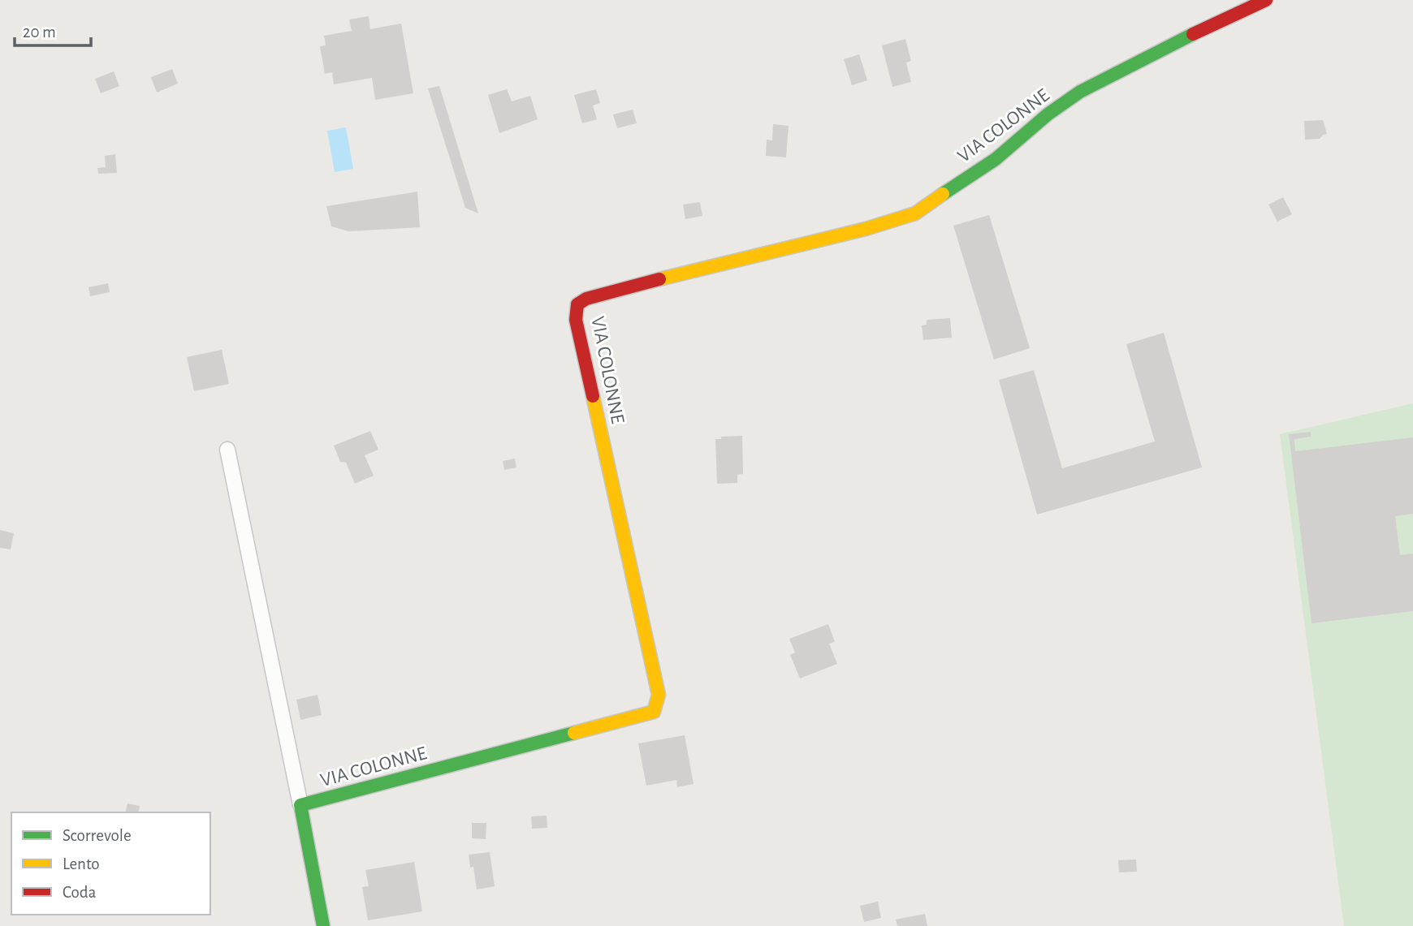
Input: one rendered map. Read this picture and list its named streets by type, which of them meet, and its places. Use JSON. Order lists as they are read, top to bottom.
{
  "streets": {
    "street": ["VIA COLONNE"]
  },
  "legend": ["Scorrevole", "Lento", "Coda"],
  "scale_bar": "20 m"
}
